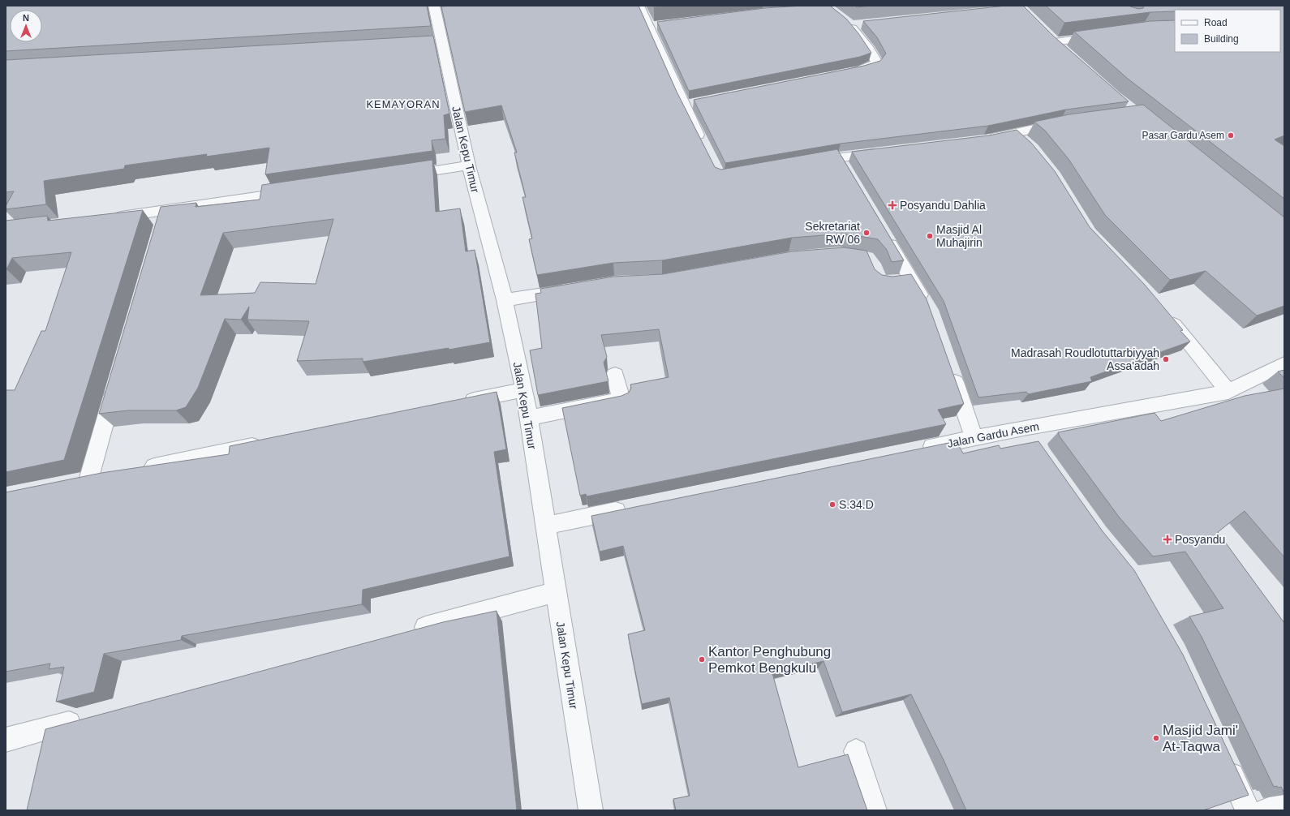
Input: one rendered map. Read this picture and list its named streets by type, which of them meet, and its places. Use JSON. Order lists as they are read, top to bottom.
{
  "streets": {
    "street": ["Jalan Kepu Timur", "Jalan Gardu Asem"]
  },
  "districts": ["KEMAYORAN"],
  "places": {
    "other": [
      "Pasar Gardu Asem",
      "Sekretariat RW 06",
      "Masjid Al Muhajirin",
      "Madrasah Roudlotuttarbiyyah Assa'adah",
      "S.34.D",
      "Kantor Penghubung Pemkot Bengkulu",
      "Masjid Jami' At-Taqwa"
    ],
    "health": ["Posyandu Dahlia", "Posyandu"]
  },
  "legend": ["Road", "Building"],
  "north": "top"
}
